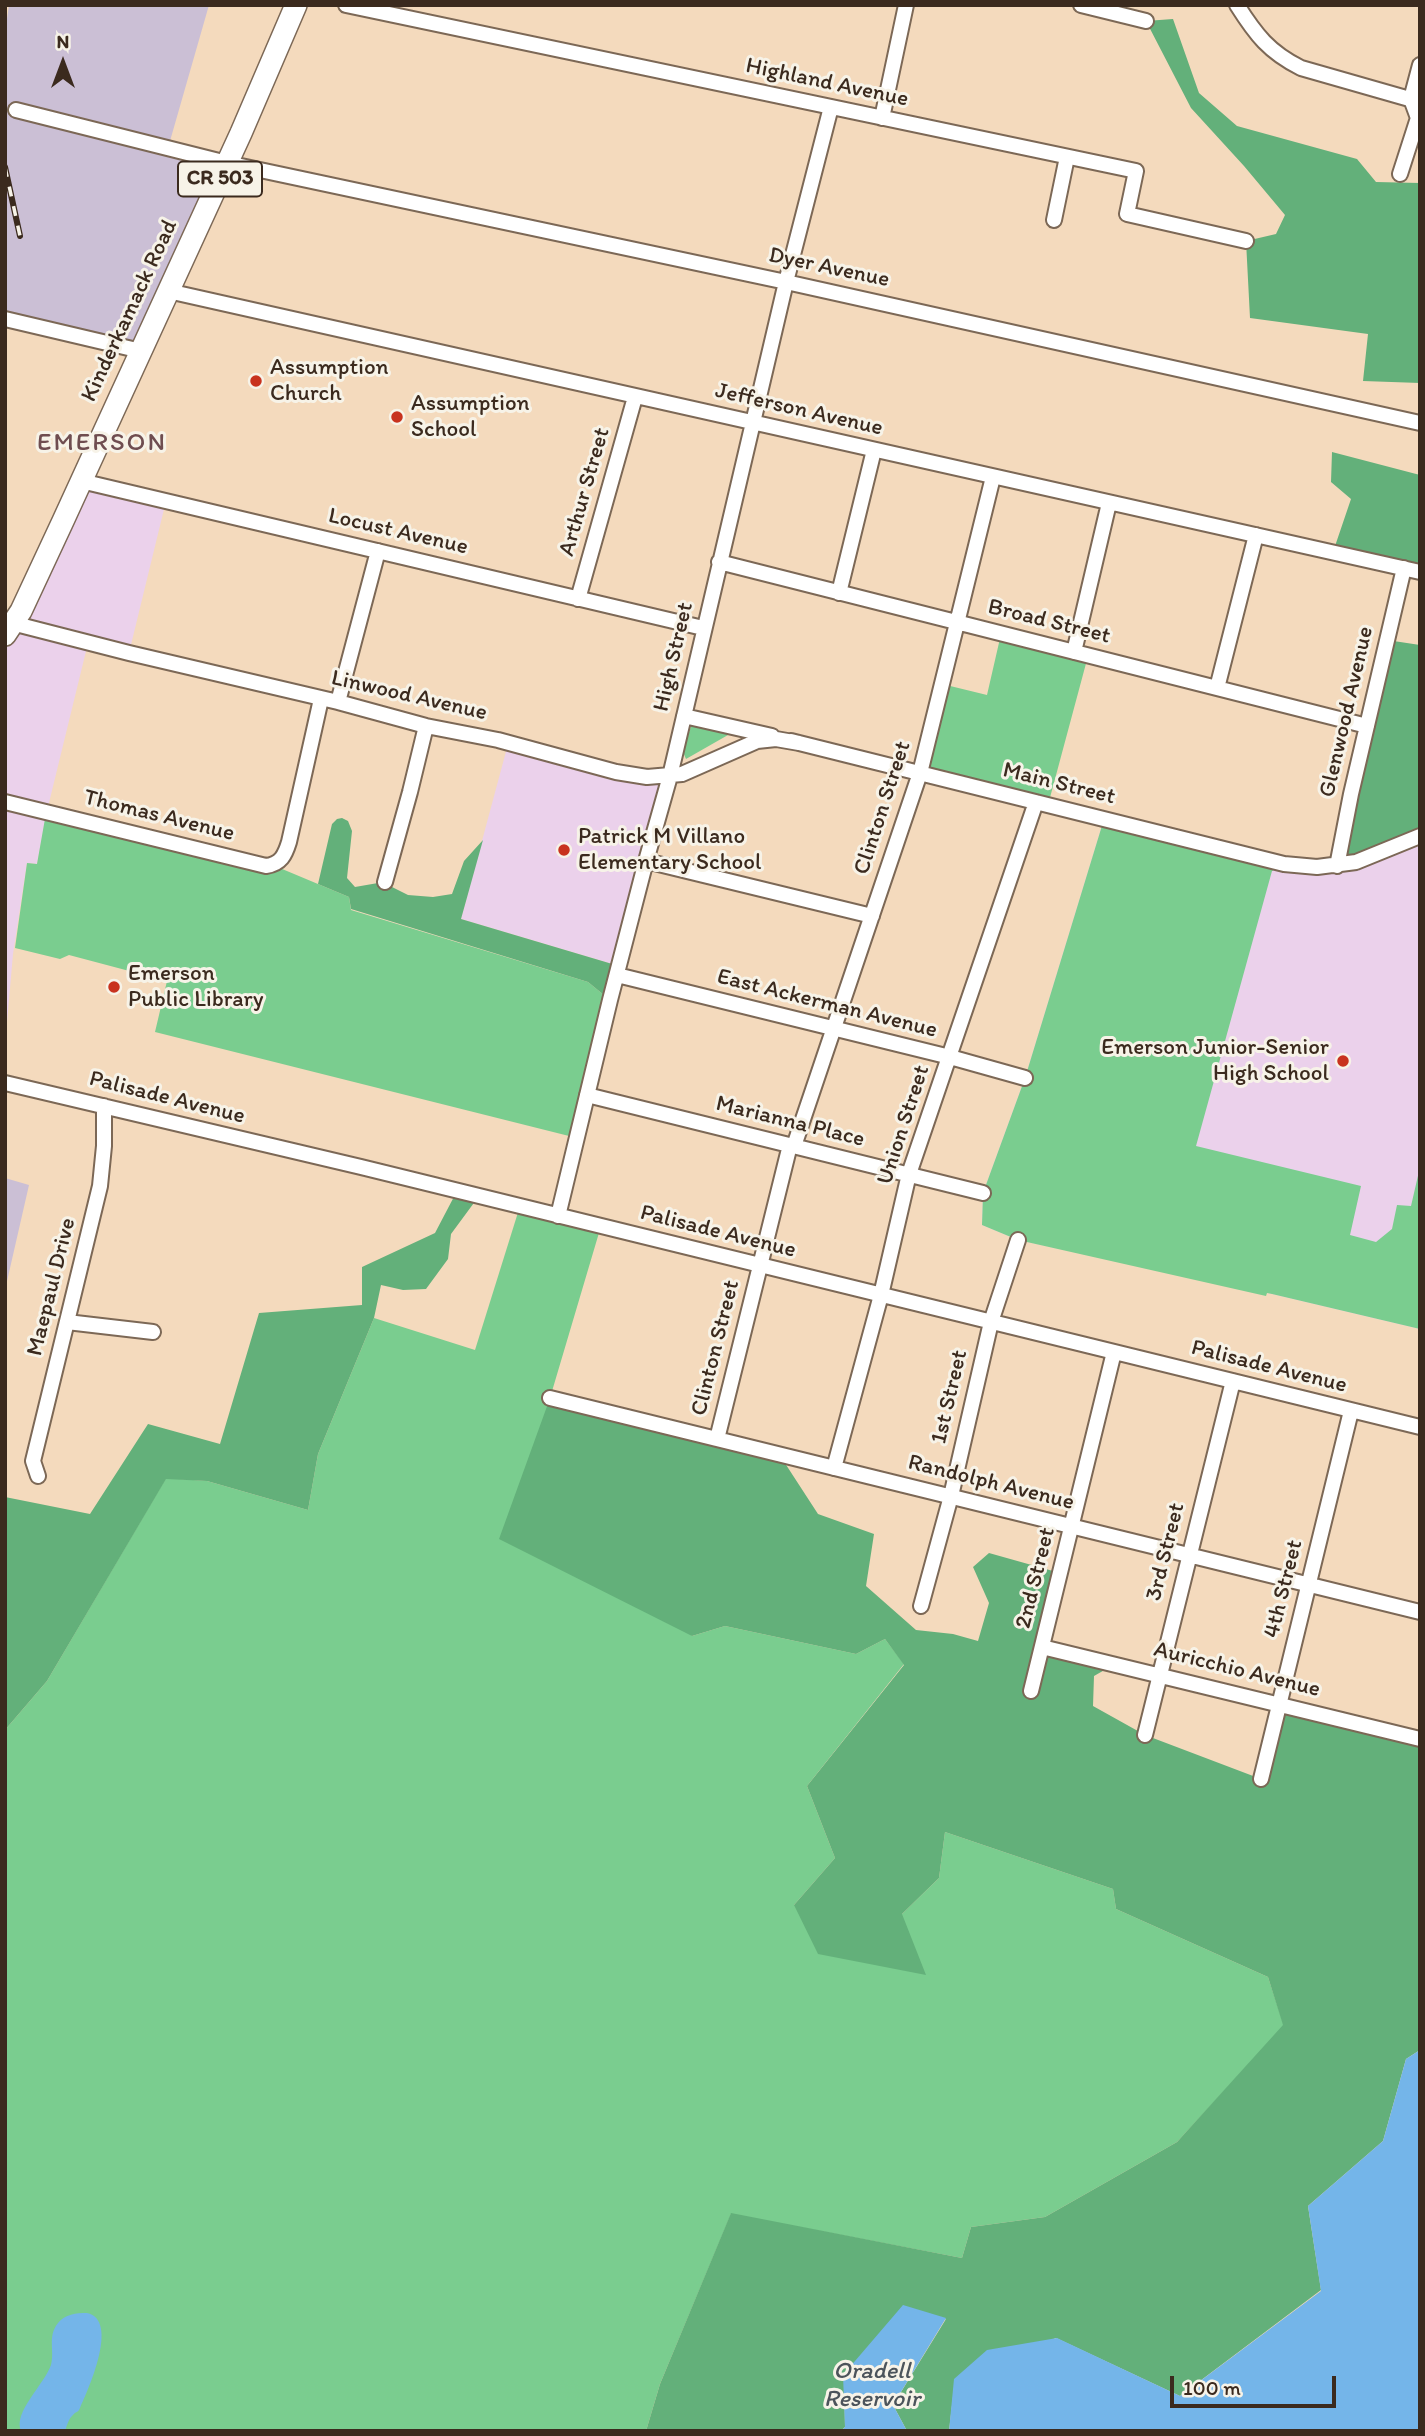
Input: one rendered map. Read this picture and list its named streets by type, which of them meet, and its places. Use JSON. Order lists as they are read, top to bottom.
{
  "streets": {
    "main road": ["CR 503", "Kinderkamack Road"],
    "street": [
      "Highland Avenue",
      "Dyer Avenue",
      "Jefferson Avenue",
      "Arthur Street",
      "Locust Avenue",
      "Broad Street",
      "High Street",
      "Linwood Avenue",
      "Glenwood Avenue",
      "Main Street",
      "Clinton Street",
      "Thomas Avenue",
      "East Ackerman Avenue",
      "Palisade Avenue",
      "Marianna Place",
      "Union Street",
      "Maepaul Drive",
      "1st Street",
      "Randolph Avenue",
      "3rd Street",
      "2nd Street",
      "4th Street",
      "Auricchio Avenue"
    ]
  },
  "crossings": [
    ["Highland Avenue", "High Street"],
    ["Dyer Avenue", "Kinderkamack Road"],
    ["Dyer Avenue", "High Street"],
    ["Kinderkamack Road", "Jefferson Avenue"],
    ["Kinderkamack Road", "Locust Avenue"],
    ["Kinderkamack Road", "Linwood Avenue"],
    ["Jefferson Avenue", "Arthur Street"],
    ["Jefferson Avenue", "High Street"],
    ["Jefferson Avenue", "Glenwood Avenue"],
    ["Jefferson Avenue", "Clinton Street"],
    ["Arthur Street", "Locust Avenue"],
    ["Locust Avenue", "High Street"],
    ["Broad Street", "High Street"],
    ["Broad Street", "Glenwood Avenue"],
    ["Broad Street", "Clinton Street"],
    ["High Street", "Linwood Avenue"],
    ["High Street", "Main Street"],
    ["High Street", "East Ackerman Avenue"],
    ["High Street", "Palisade Avenue"],
    ["High Street", "Marianna Place"],
    ["Linwood Avenue", "Main Street"],
    ["Linwood Avenue", "Thomas Avenue"],
    ["Glenwood Avenue", "Main Street"],
    ["Main Street", "Clinton Street"],
    ["Main Street", "Union Street"],
    ["Clinton Street", "East Ackerman Avenue"],
    ["Clinton Street", "Palisade Avenue"],
    ["Clinton Street", "Marianna Place"],
    ["Clinton Street", "Randolph Avenue"],
    ["East Ackerman Avenue", "Union Street"],
    ["Palisade Avenue", "Union Street"],
    ["Palisade Avenue", "Maepaul Drive"],
    ["Palisade Avenue", "1st Street"],
    ["Palisade Avenue", "3rd Street"],
    ["Palisade Avenue", "2nd Street"],
    ["Palisade Avenue", "4th Street"],
    ["Marianna Place", "Union Street"],
    ["Union Street", "Randolph Avenue"],
    ["1st Street", "Randolph Avenue"],
    ["Randolph Avenue", "3rd Street"],
    ["Randolph Avenue", "2nd Street"],
    ["Randolph Avenue", "4th Street"],
    ["3rd Street", "Auricchio Avenue"],
    ["2nd Street", "Auricchio Avenue"],
    ["4th Street", "Auricchio Avenue"]
  ],
  "districts": ["EMERSON"],
  "water": ["Oradell Reservoir"],
  "places": [
    "Assumption Church",
    "Assumption School",
    "Patrick M Villano Elementary School",
    "Emerson Public Library",
    "Emerson Junior-Senior High School"
  ],
  "scale_bar": "100 m",
  "north": "top"
}
